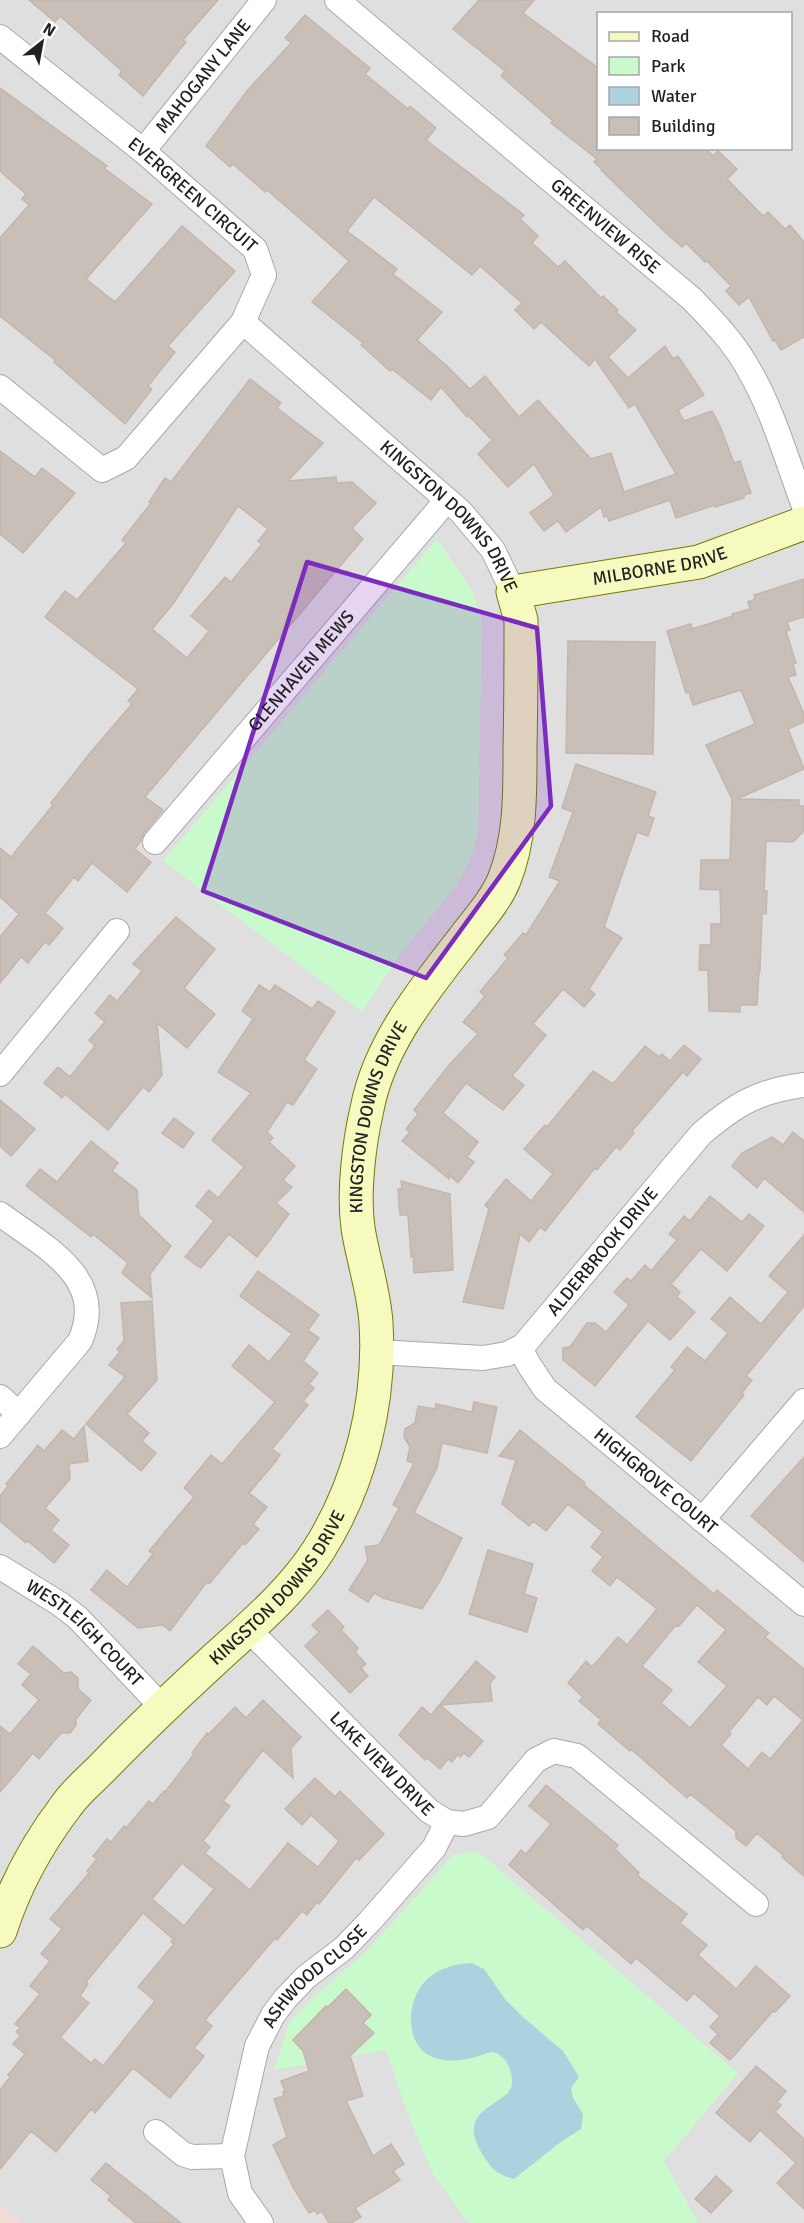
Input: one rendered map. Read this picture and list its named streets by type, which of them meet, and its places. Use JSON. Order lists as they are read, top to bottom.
{
  "streets": {
    "street": [
      "MAHOGANY LANE",
      "EVERGREEN CIRCUIT",
      "GREENVIEW RISE",
      "KINGSTON DOWNS DRIVE",
      "MILBORNE DRIVE",
      "GLENHAVEN MEWS",
      "ALDERBROOK DRIVE",
      "HIGHGROVE COURT",
      "WESTLEIGH COURT",
      "LAKE VIEW DRIVE",
      "ASHWOOD CLOSE"
    ]
  },
  "crossings": [
    ["MAHOGANY LANE", "EVERGREEN CIRCUIT"],
    ["EVERGREEN CIRCUIT", "KINGSTON DOWNS DRIVE"],
    ["KINGSTON DOWNS DRIVE", "MILBORNE DRIVE"],
    ["KINGSTON DOWNS DRIVE", "GLENHAVEN MEWS"],
    ["KINGSTON DOWNS DRIVE", "WESTLEIGH COURT"],
    ["KINGSTON DOWNS DRIVE", "LAKE VIEW DRIVE"],
    ["ALDERBROOK DRIVE", "HIGHGROVE COURT"],
    ["LAKE VIEW DRIVE", "ASHWOOD CLOSE"]
  ],
  "legend": [
    "Road",
    "Park",
    "Water",
    "Building"
  ],
  "north": "top right"
}
